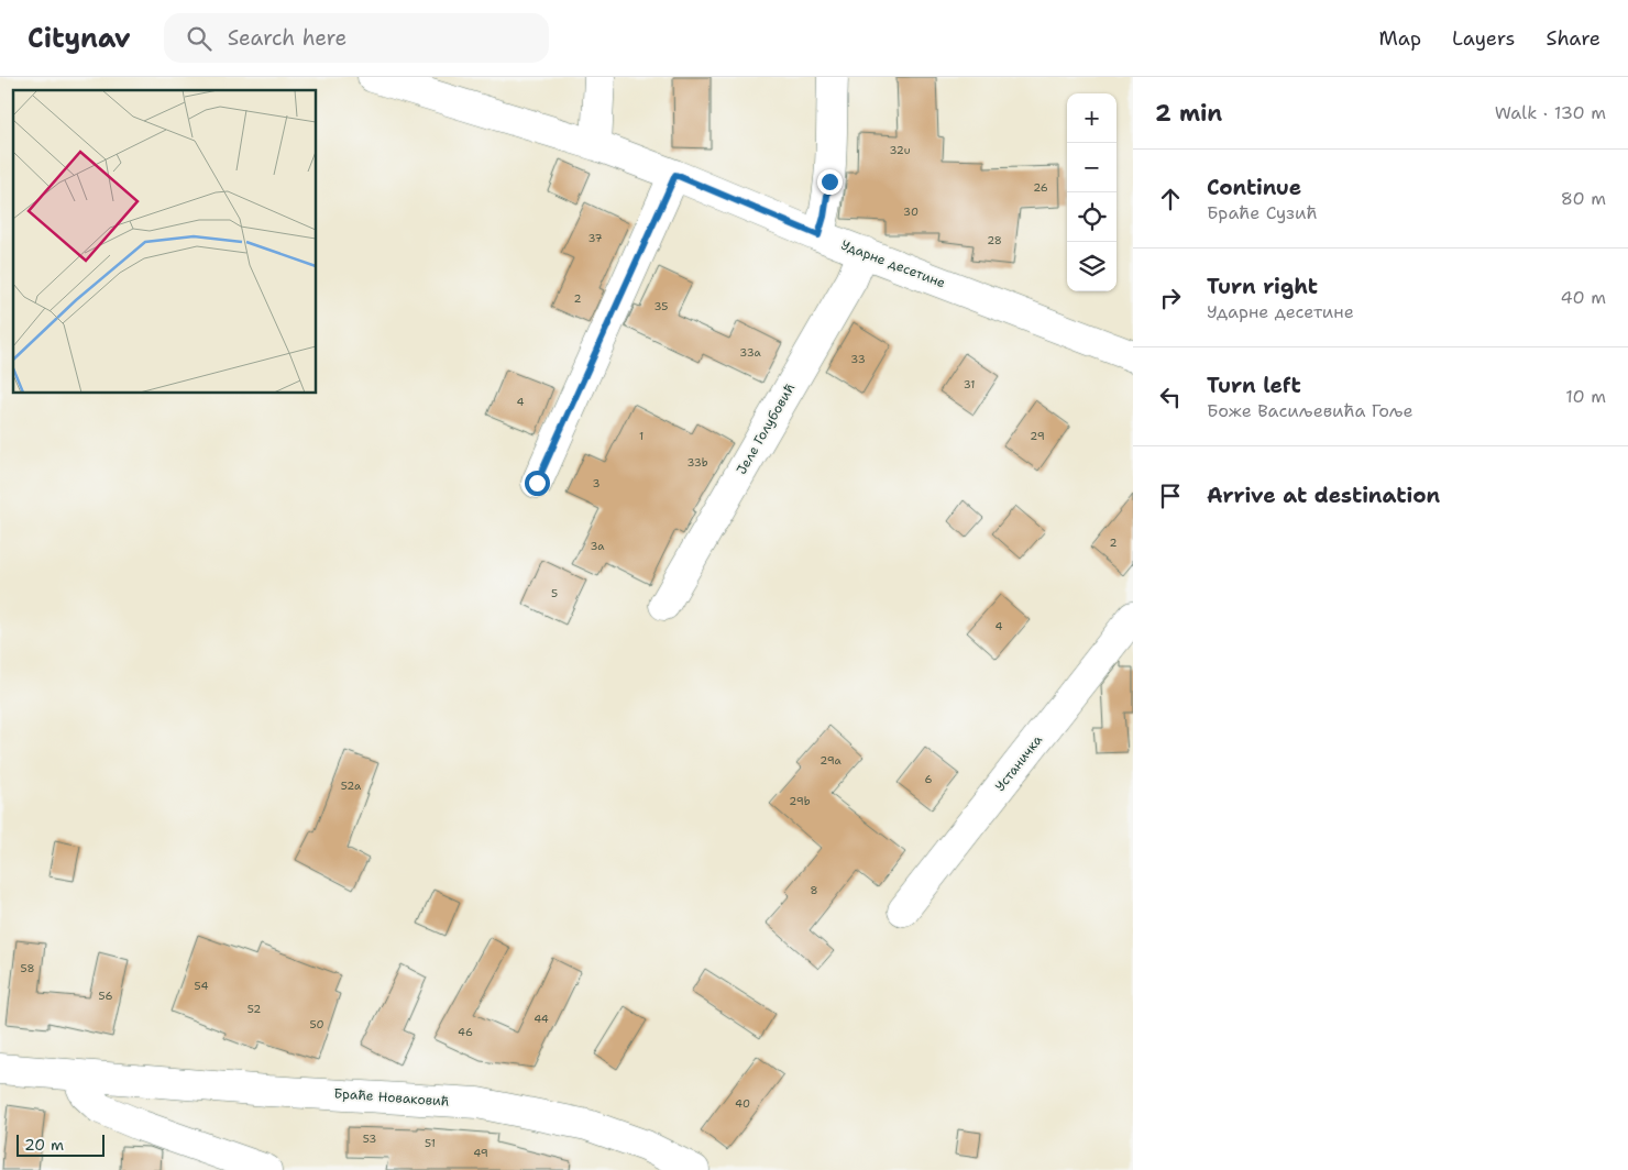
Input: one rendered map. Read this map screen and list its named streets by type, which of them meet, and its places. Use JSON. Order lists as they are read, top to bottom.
{
  "streets": {
    "street": [
      "Ударне десетине",
      "Јеле Голубовић",
      "Устаничка",
      "Браће Новаковић"
    ]
  },
  "crossings": [
    ["Ударне десетине", "Јеле Голубовић"]
  ],
  "house_numbers": [
    "32u",
    "26",
    "30",
    "37",
    "28",
    "2",
    "35",
    "33a",
    "33",
    "31",
    "4",
    "1",
    "29",
    "33b",
    "3",
    "2",
    "3a",
    "5",
    "4",
    "29a",
    "6",
    "52a",
    "29b",
    "8",
    "58",
    "54",
    "56",
    "52",
    "44",
    "50",
    "46",
    "40",
    "53",
    "51",
    "49"
  ],
  "scale_bar": "20 m",
  "page": {
    "header": "Citynav",
    "search": "Search here",
    "nav": ["Map", "Layers", "Share"],
    "heading": ["2 min", "Walk · 130 m"],
    "map_buttons": ["+", "−"],
    "list": [
      ["Continue", "Браће Сузић", "80 m"],
      ["Turn right", "Ударне десетине", "40 m"],
      ["Turn left", "Боже Васиљевића Гоље", "10 m"],
      "Arrive at destination"
    ],
    "scale": "20 m"
  }
}
